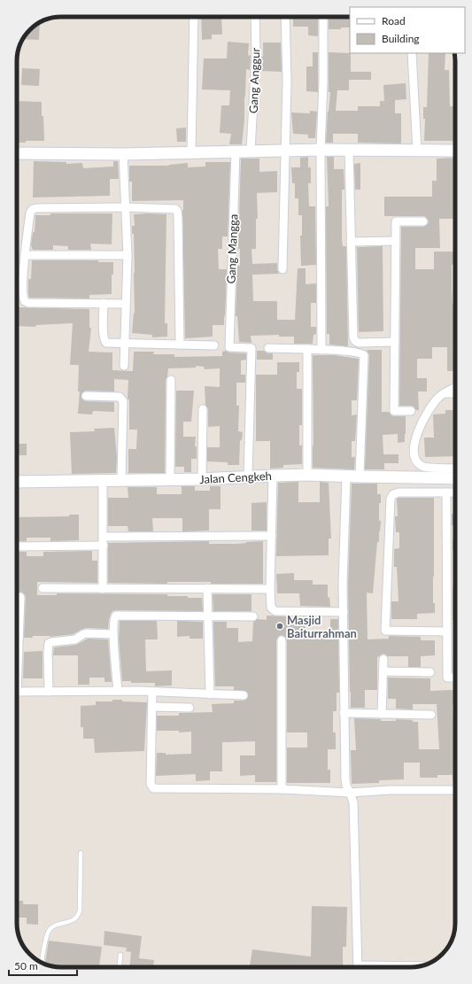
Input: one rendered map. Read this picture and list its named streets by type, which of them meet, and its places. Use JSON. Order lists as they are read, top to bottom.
{
  "streets": {
    "street": ["Gang Anggur", "Gang Mangga", "Jalan Cengkeh"]
  },
  "crossings": [
    ["Gang Mangga", "Jalan Cengkeh"]
  ],
  "places": ["Masjid Baiturrahman"],
  "legend": ["Road", "Building"],
  "scale_bar": "50 m"
}
